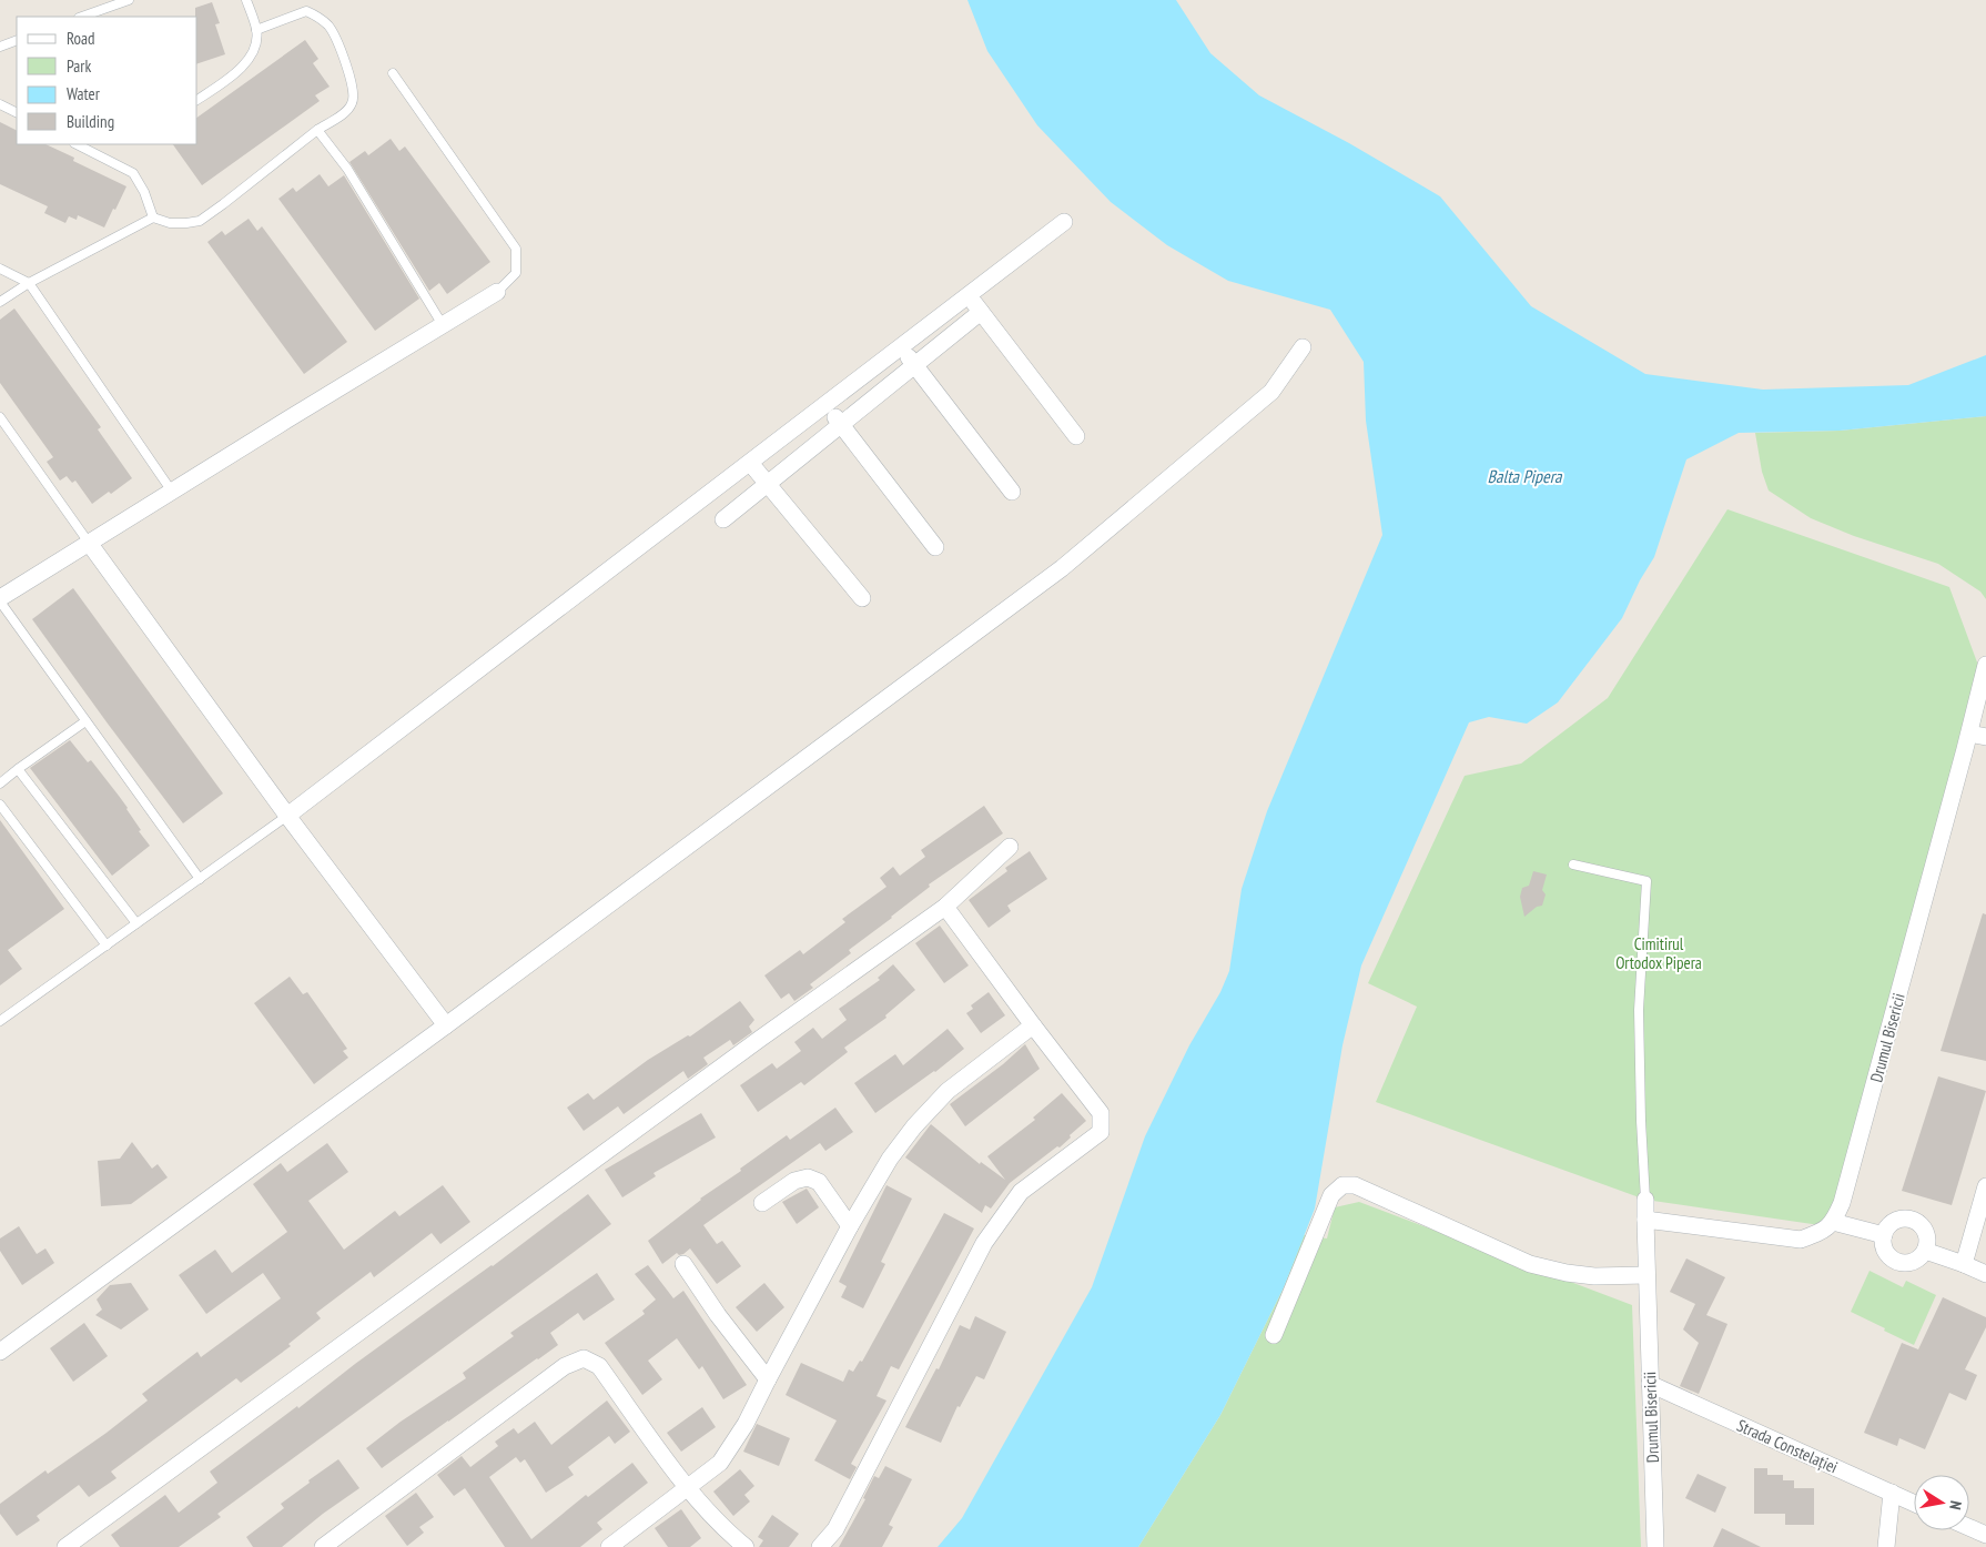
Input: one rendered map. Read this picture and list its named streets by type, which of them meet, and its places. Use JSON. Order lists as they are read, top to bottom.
{
  "streets": {
    "street": ["Drumul Bisericii", "Strada Constelației"]
  },
  "crossings": [
    ["Drumul Bisericii", "Strada Constelației"]
  ],
  "water": ["Balta Pipera"],
  "parks": ["Cimitirul Ortodox Pipera"],
  "legend": [
    "Road",
    "Park",
    "Water",
    "Building"
  ],
  "north": "right"
}
